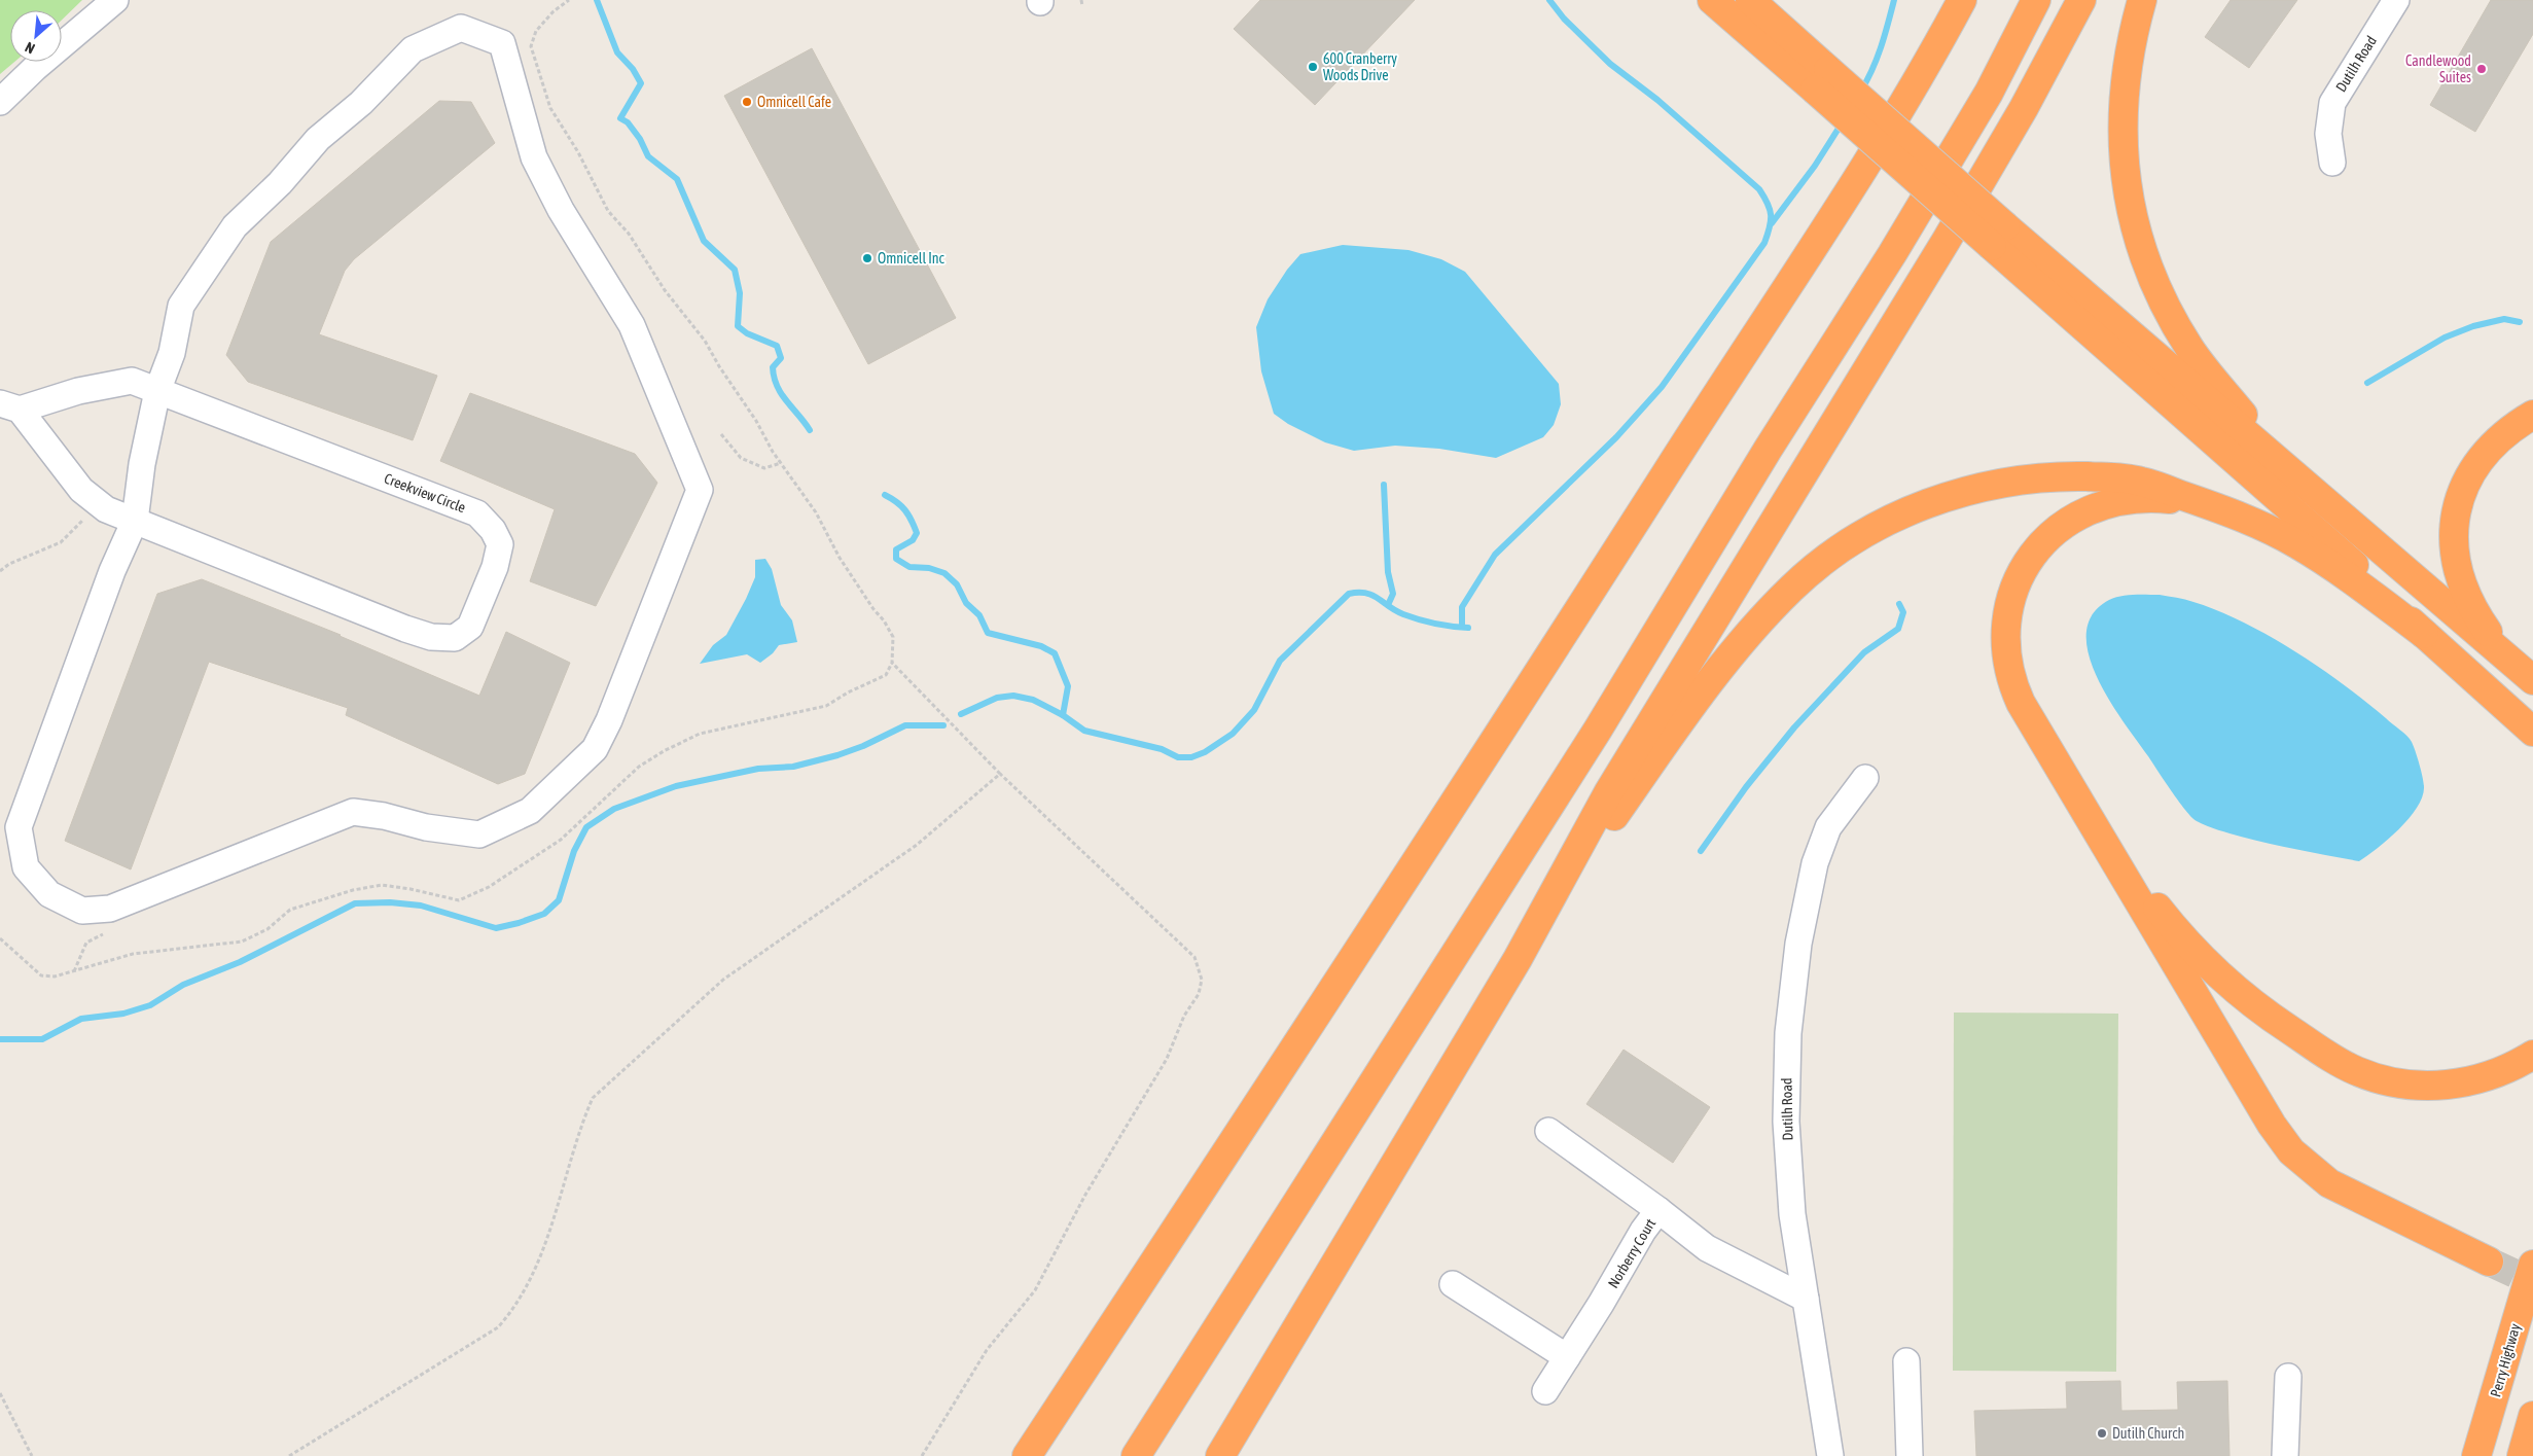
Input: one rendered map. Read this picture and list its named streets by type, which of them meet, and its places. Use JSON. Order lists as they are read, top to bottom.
{
  "streets": {
    "highway": ["Perry Highway"],
    "street": ["Dutilh Road", "Creekview Circle", "Norberry Court"]
  },
  "crossings": [
    ["Dutilh Road", "Norberry Court"]
  ],
  "places": [
    "600 Cranberry Woods Drive",
    "Candlewood Suites",
    "Omnicell Cafe",
    "Omnicell Inc",
    "Dutilh Church"
  ],
  "north": "bottom left"
}
